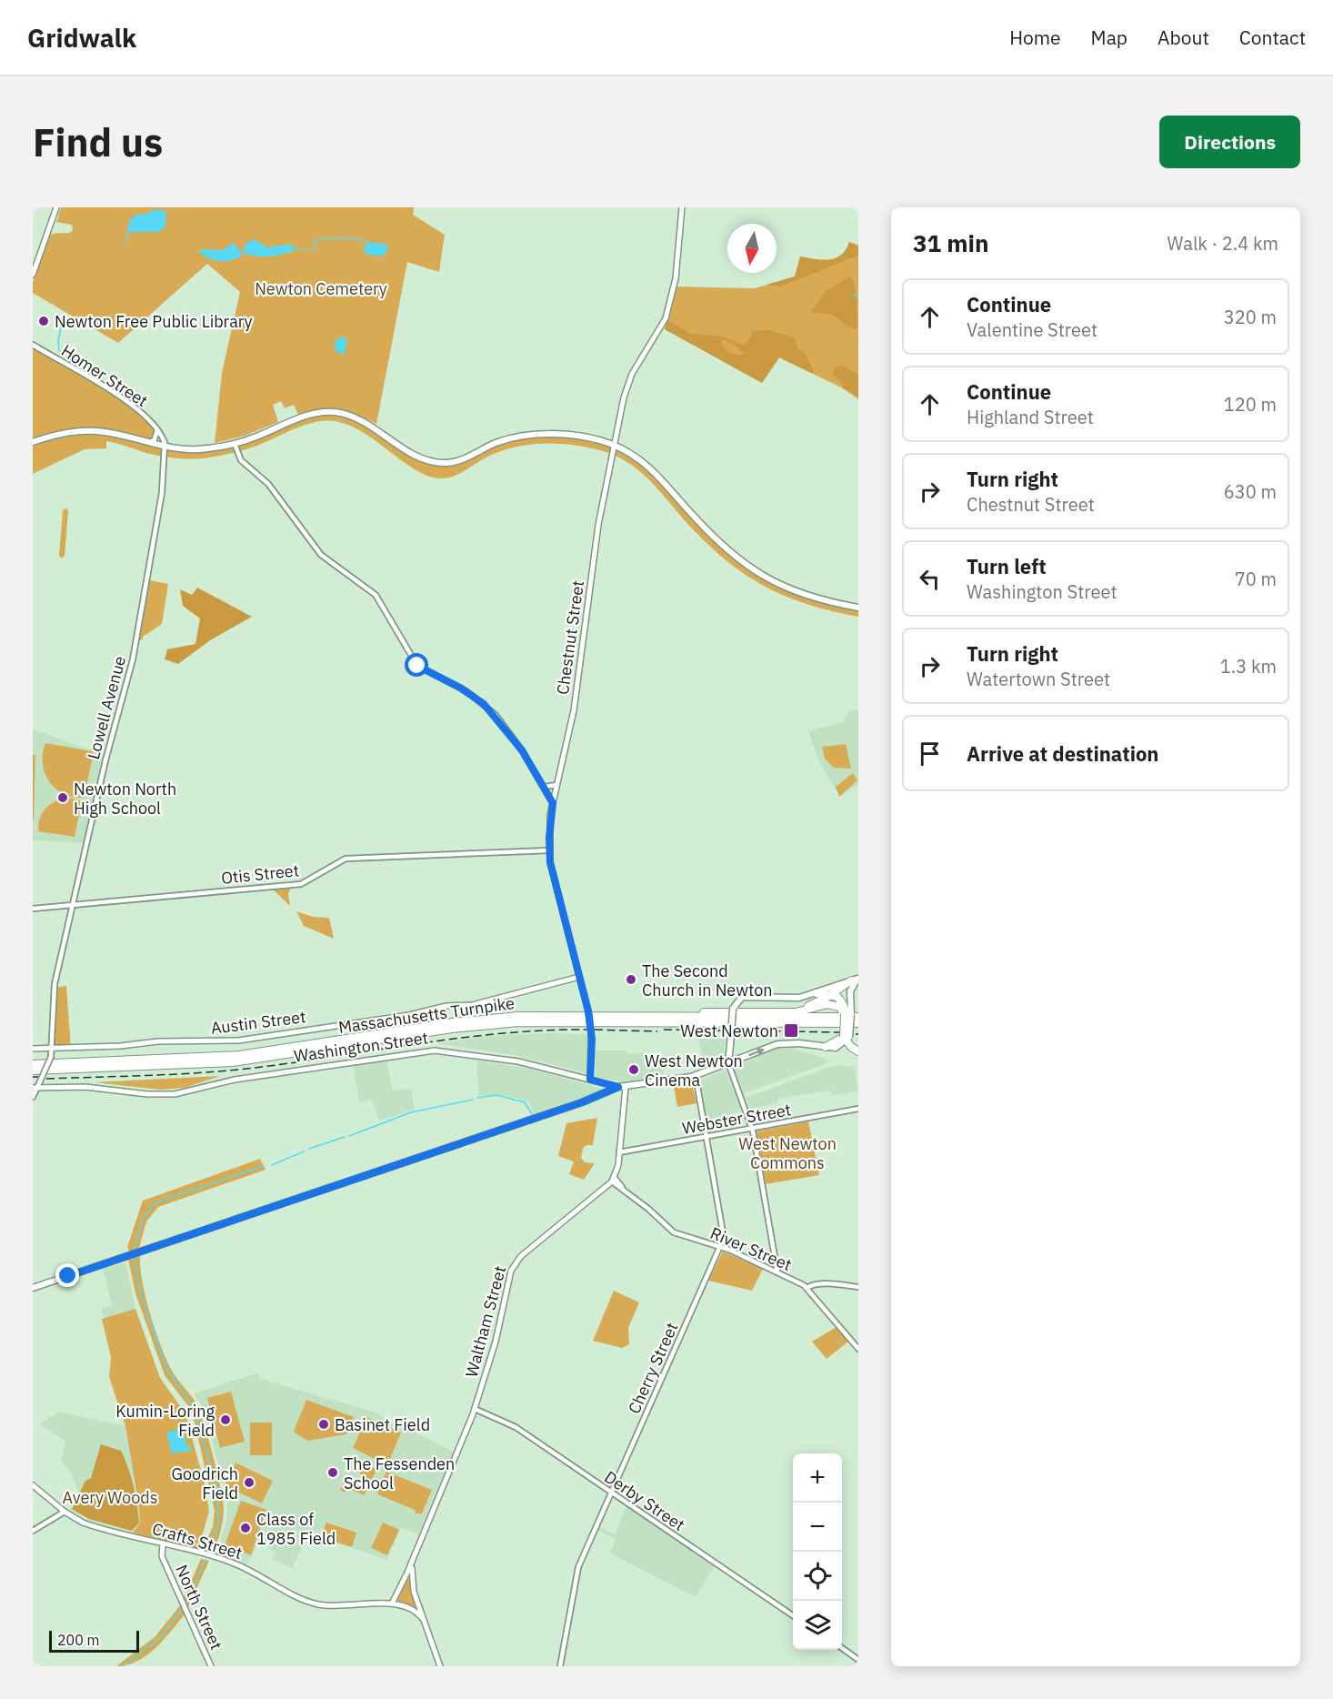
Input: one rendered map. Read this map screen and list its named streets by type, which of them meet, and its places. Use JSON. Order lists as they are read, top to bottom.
{
  "streets": {
    "highway": ["Massachusetts Turnpike"],
    "main road": [
      "Chestnut Street",
      "Austin Street",
      "Washington Street",
      "Waltham Street",
      "Crafts Street",
      "North Street"
    ],
    "street": [
      "Homer Street",
      "Lowell Avenue",
      "Otis Street",
      "Webster Street",
      "River Street",
      "Cherry Street",
      "Derby Street"
    ]
  },
  "crossings": [
    ["Homer Street", "Lowell Avenue"],
    ["Chestnut Street", "Otis Street"],
    ["Chestnut Street", "Austin Street"],
    ["Chestnut Street", "Washington Street"],
    ["Lowell Avenue", "Otis Street"],
    ["Lowell Avenue", "Austin Street"],
    ["Lowell Avenue", "Washington Street"],
    ["Washington Street", "Cherry Street"],
    ["Webster Street", "Cherry Street"],
    ["River Street", "Waltham Street"],
    ["River Street", "Cherry Street"],
    ["Waltham Street", "Derby Street"],
    ["Waltham Street", "Crafts Street"],
    ["Cherry Street", "Derby Street"],
    ["Crafts Street", "North Street"]
  ],
  "parks": ["Newton Cemetery", "West Newton Commons", "Avery Woods"],
  "places": {
    "other": [
      "Newton Free Public Library",
      "Newton North High School",
      "The Second Church in Newton",
      "West Newton Cinema",
      "Kumin-Loring Field",
      "Basinet Field",
      "The Fessenden School",
      "Goodrich Field",
      "Class of 1985 Field"
    ],
    "transit": ["West Newton"]
  },
  "scale_bar": "200 m",
  "north": "bottom",
  "page": {
    "header": "Gridwalk",
    "nav": [
      "Home",
      "Map",
      "About",
      "Contact"
    ],
    "buttons": "Directions",
    "title": "Find us",
    "heading": ["31 min", "Walk · 2.4 km"],
    "list": [
      ["Continue", "Valentine Street", "320 m"],
      ["Continue", "Highland Street", "120 m"],
      ["Turn right", "Chestnut Street", "630 m"],
      ["Turn left", "Washington Street", "70 m"],
      ["Turn right", "Watertown Street", "1.3 km"],
      "Arrive at destination"
    ],
    "map_buttons": ["+", "−"],
    "scale": "200 m"
  }
}
